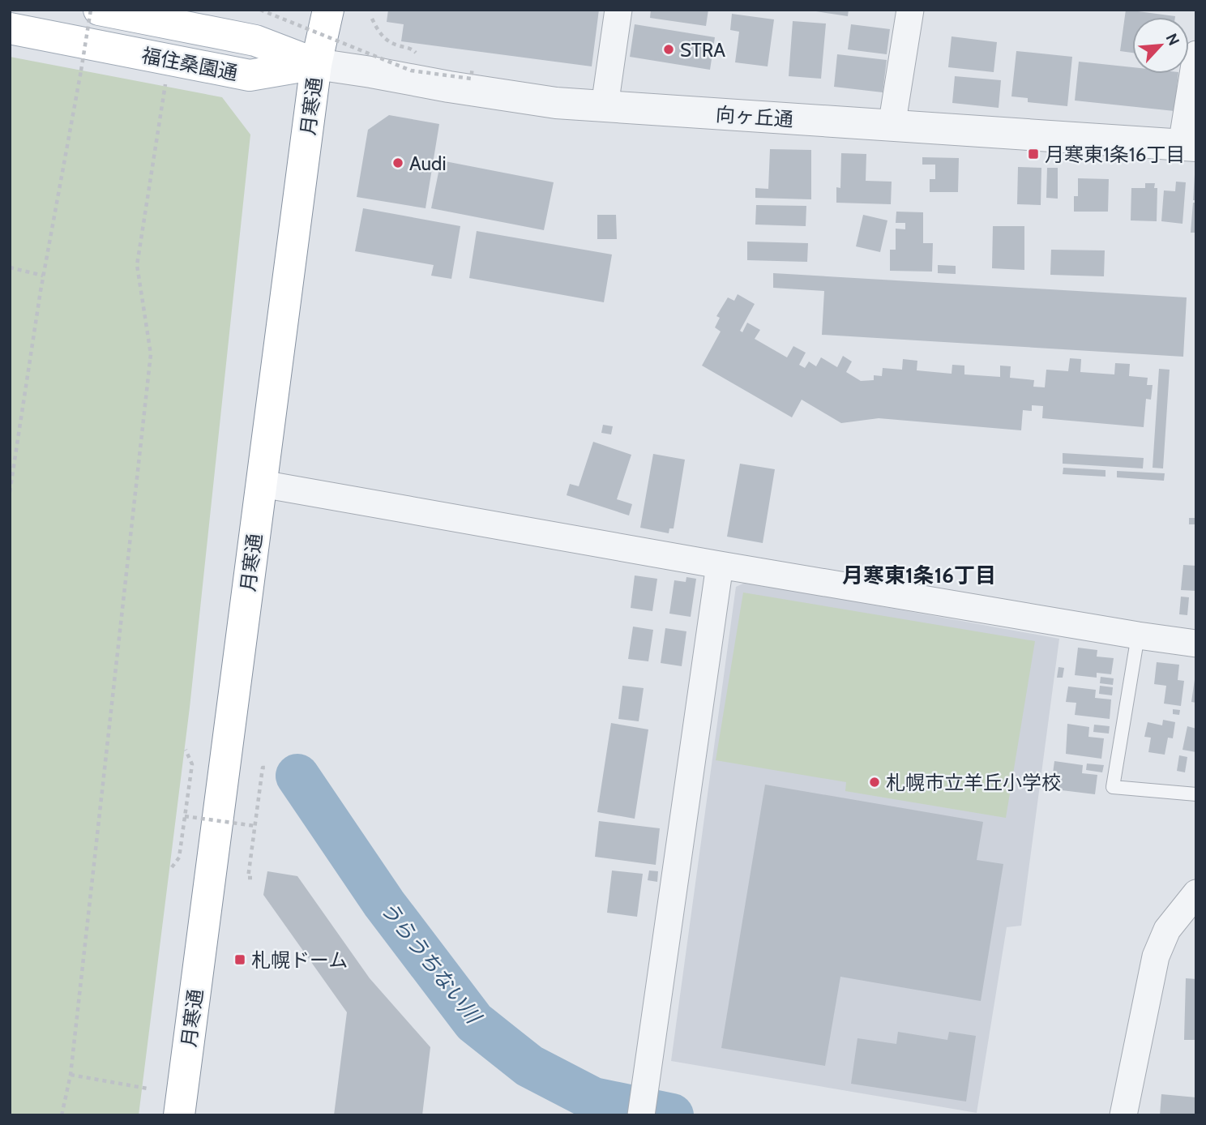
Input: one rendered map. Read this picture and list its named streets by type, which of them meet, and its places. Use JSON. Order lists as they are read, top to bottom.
{
  "streets": {
    "main road": ["福住桑園通", "月寒通"],
    "street": ["向ヶ丘通"]
  },
  "crossings": [
    ["福住桑園通", "月寒通"],
    ["福住桑園通", "向ヶ丘通"],
    ["月寒通", "向ヶ丘通"]
  ],
  "districts": ["月寒東1条16丁目"],
  "water": ["うらうちない川"],
  "places": {
    "other": ["STRA", "Audi", "札幌市立羊丘小学校"],
    "transit": ["月寒東1条16丁目", "札幌ドーム"]
  },
  "north": "top right"
}
